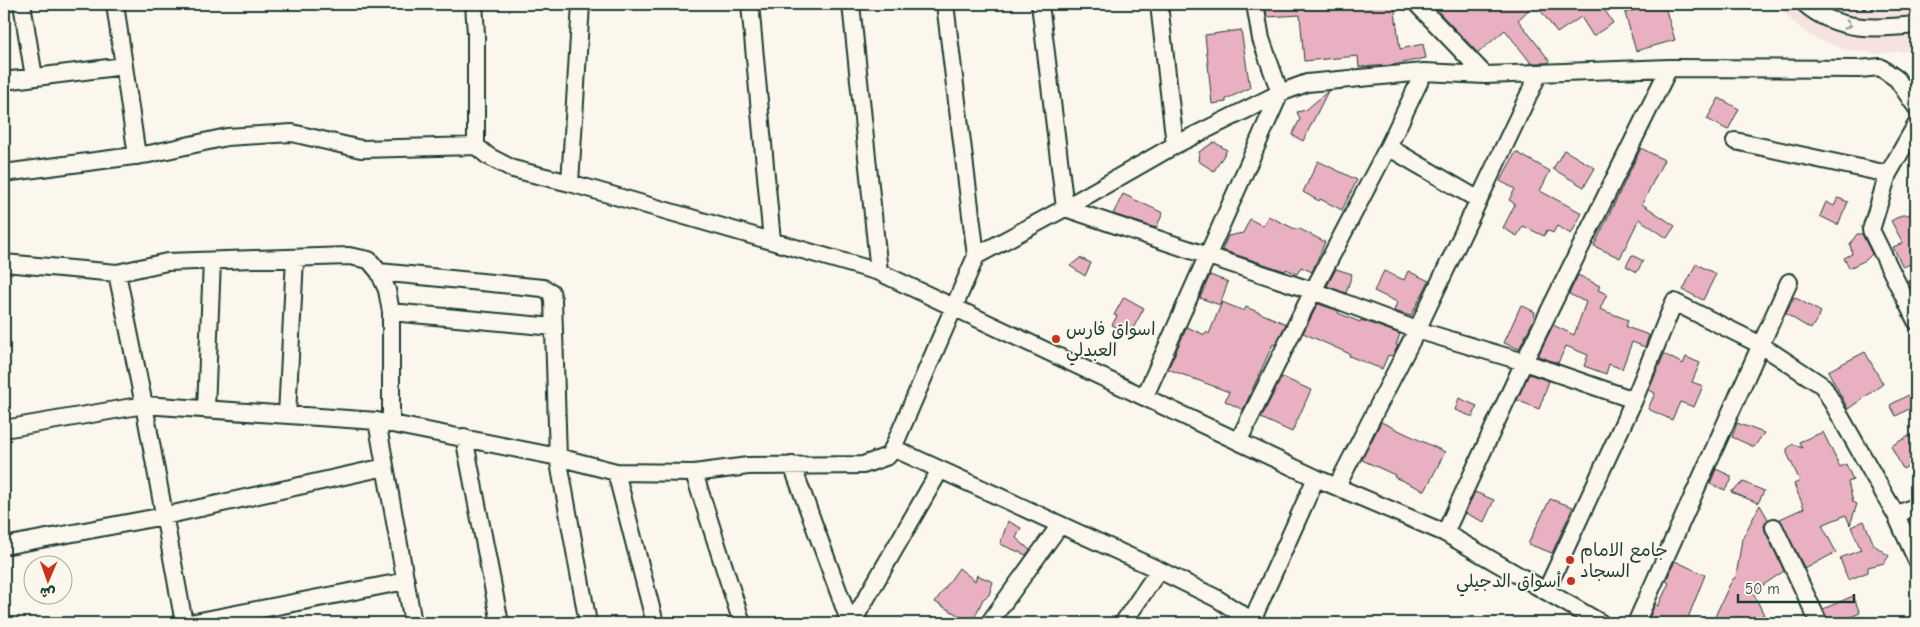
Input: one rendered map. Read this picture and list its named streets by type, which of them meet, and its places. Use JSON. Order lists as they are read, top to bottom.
{
  "places": ["اسواق فارس العبدلي", "جامع الامام السجاد", "أسواق الدجيلي"],
  "scale_bar": "50 m",
  "north": "bottom"
}
